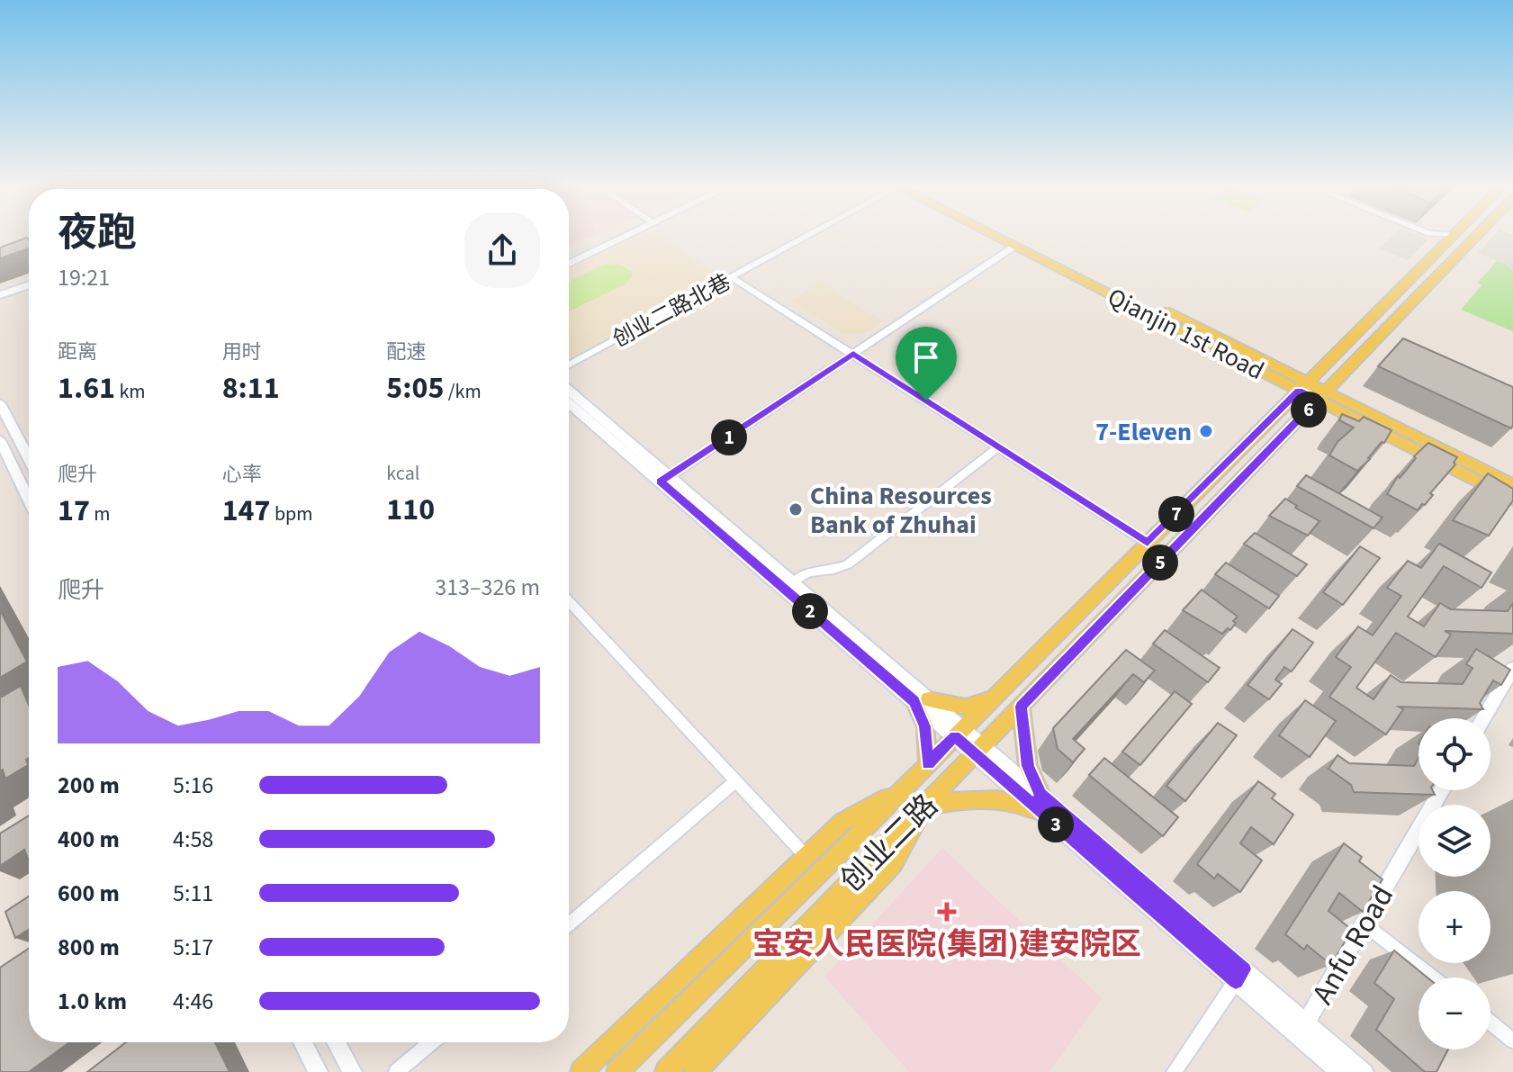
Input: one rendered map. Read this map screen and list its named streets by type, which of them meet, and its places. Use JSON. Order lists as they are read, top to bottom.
{
  "streets": {
    "main road": ["Qianjin 1st Road", "创业二路", "Anfu Road"],
    "street": ["创业二路北巷"]
  },
  "crossings": [
    ["Qianjin 1st Road", "创业二路"]
  ],
  "places": {
    "other": ["7-Eleven", "China Resources Bank of Zhuhai"],
    "health": ["宝安人民医院(集团)建安院区"]
  },
  "page": {
    "heading": ["夜跑", "19:21"],
    "stats": [
      ["距离", "1.61 km"],
      ["用时", "8:11"],
      ["配速", "5:05 /km"],
      ["爬升", "17 m"],
      ["心率", "147 bpm"],
      ["kcal", "110"]
    ],
    "pins": [
      "6",
      "1",
      "7",
      "5",
      "2",
      "3"
    ],
    "chart": ["爬升", "313–326 m"],
    "map_buttons": ["+", "−"],
    "list": [
      {
        "name": "200 m",
        "note": "5:16"
      },
      {
        "name": "400 m",
        "note": "4:58"
      },
      {
        "name": "600 m",
        "note": "5:11"
      },
      {
        "name": "800 m",
        "note": "5:17"
      },
      {
        "name": "1.0 km",
        "note": "4:46"
      }
    ]
  }
}
